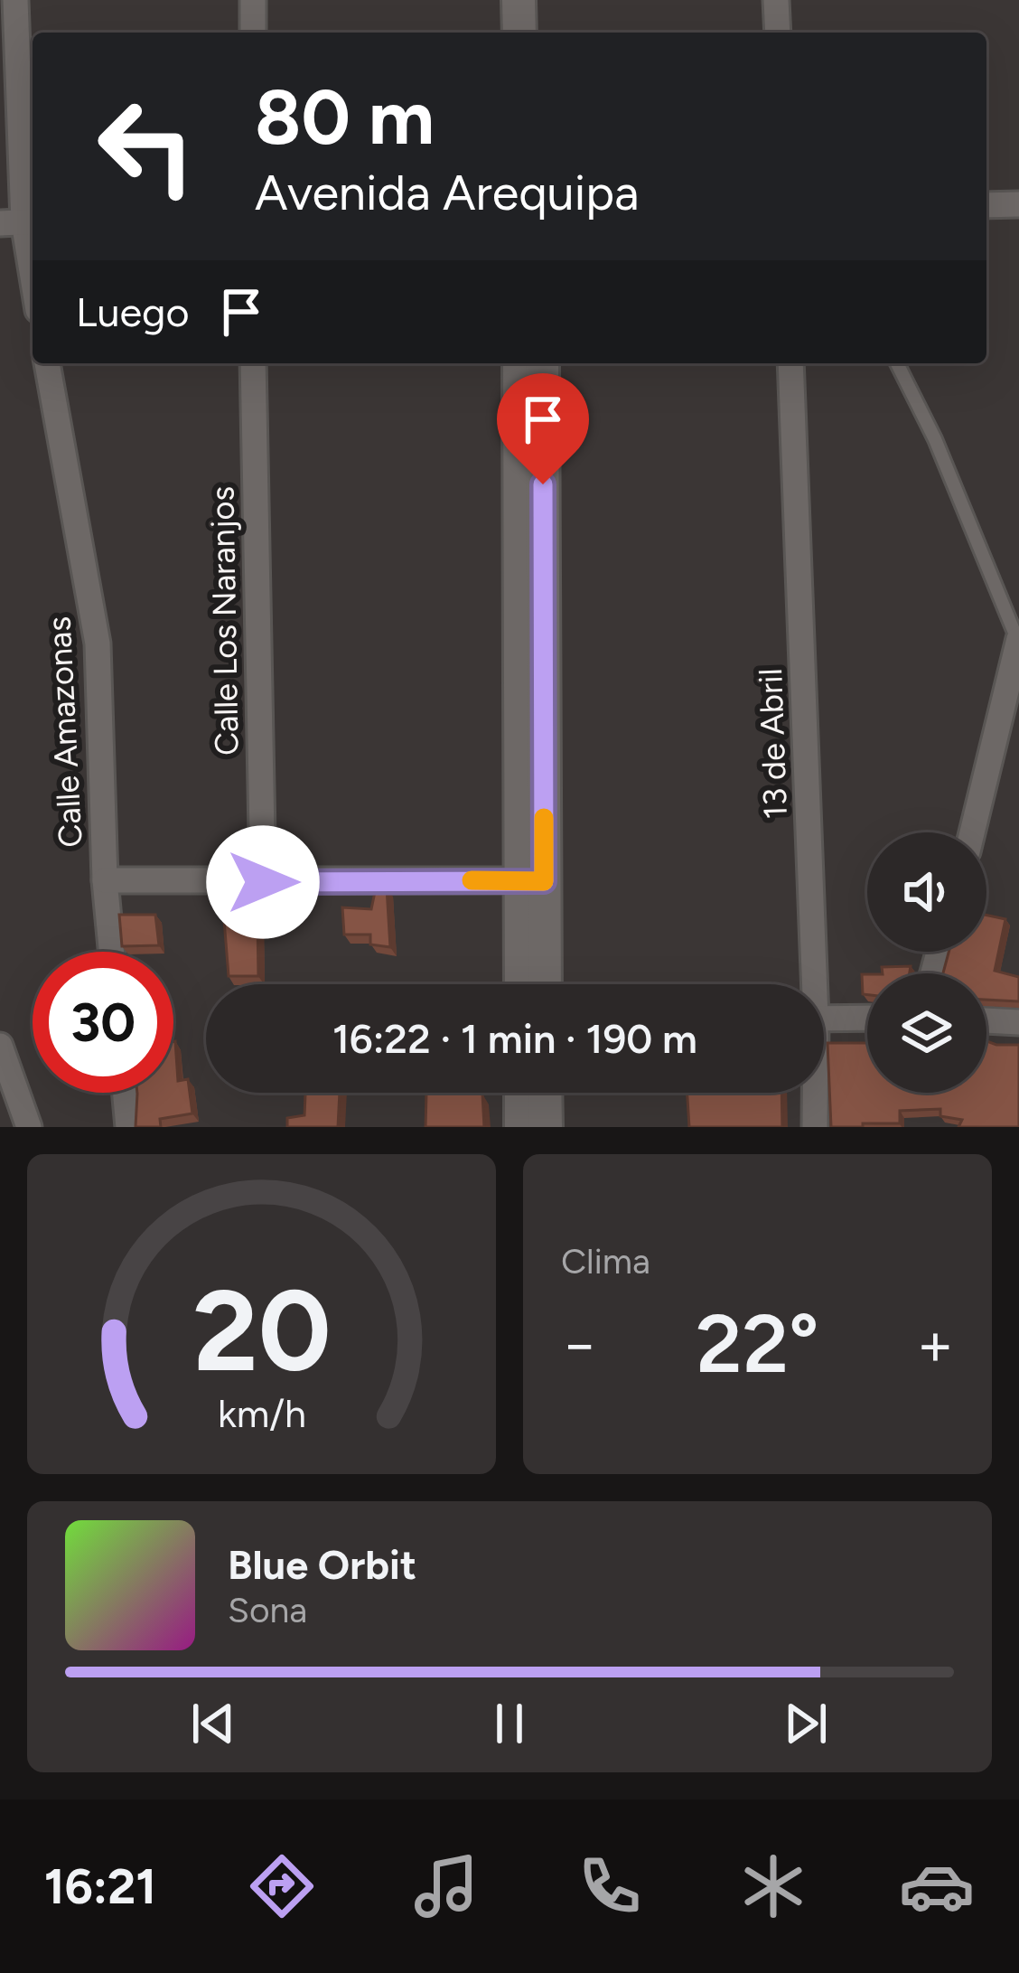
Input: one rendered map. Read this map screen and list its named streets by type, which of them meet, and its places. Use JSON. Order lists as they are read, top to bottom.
{
  "streets": {
    "street": ["Calle Los Naranjos", "Calle Amazonas", "13 de Abril"]
  },
  "page": {
    "turn": ["80 m", "Avenida Arequipa"],
    "then": "Luego",
    "limit": "30",
    "trip": "16:22 · 1 min · 190 m",
    "tile": "Clima",
    "heat": ["−", "22°", "+"],
    "song": ["Blue Orbit", "Sona"],
    "tabs": "16:21",
    "gauge": ["20", "km/h"]
  }
}
